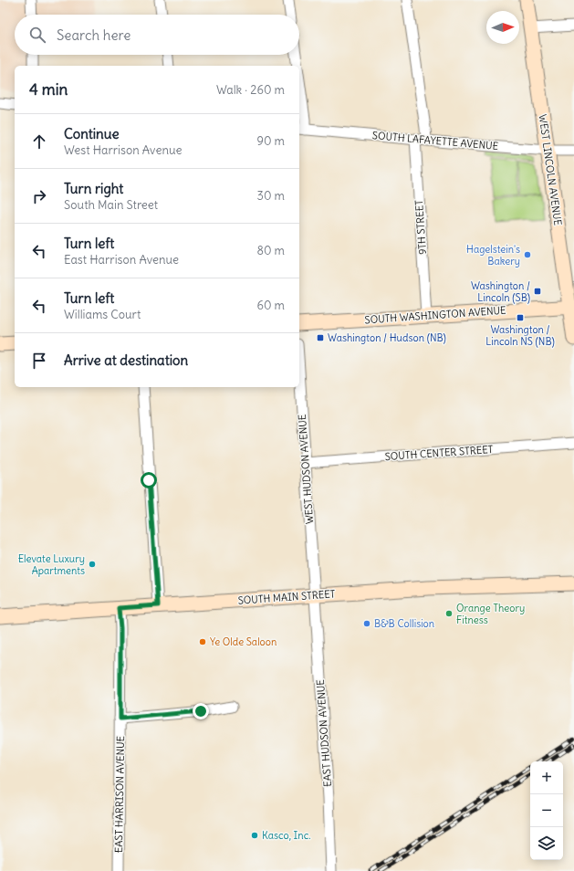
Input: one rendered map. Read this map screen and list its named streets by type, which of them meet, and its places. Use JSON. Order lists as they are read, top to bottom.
{
  "streets": {
    "main road": ["WEST LINCOLN AVENUE", "SOUTH WASHINGTON AVENUE", "SOUTH MAIN STREET"],
    "street": [
      "SOUTH LAFAYETTE AVENUE",
      "9TH STREET",
      "SOUTH CENTER STREET",
      "WEST HUDSON AVENUE",
      "EAST HUDSON AVENUE",
      "EAST HARRISON AVENUE"
    ]
  },
  "crossings": [
    ["SOUTH LAFAYETTE AVENUE", "WEST LINCOLN AVENUE"],
    ["SOUTH LAFAYETTE AVENUE", "9TH STREET"],
    ["WEST LINCOLN AVENUE", "SOUTH WASHINGTON AVENUE"],
    ["9TH STREET", "SOUTH WASHINGTON AVENUE"],
    ["SOUTH CENTER STREET", "WEST HUDSON AVENUE"],
    ["WEST HUDSON AVENUE", "SOUTH MAIN STREET"],
    ["WEST HUDSON AVENUE", "EAST HUDSON AVENUE"],
    ["SOUTH MAIN STREET", "EAST HUDSON AVENUE"],
    ["SOUTH MAIN STREET", "EAST HARRISON AVENUE"]
  ],
  "places": {
    "other": [
      "Hagelstein's Bakery",
      "Elevate Luxury Apartments",
      "Orange Theory Fitness",
      "B&B Collision",
      "Ye Olde Saloon",
      "Kasco, Inc."
    ],
    "transit": ["Washington / Lincoln (SB)", "Washington / Lincoln NS (NB)", "Washington / Hudson (NB)"]
  },
  "north": "right",
  "page": {
    "search": "Search here",
    "heading": ["4 min", "Walk · 260 m"],
    "list": [
      ["Continue", "West Harrison Avenue", "90 m"],
      ["Turn right", "South Main Street", "30 m"],
      ["Turn left", "East Harrison Avenue", "80 m"],
      ["Turn left", "Williams Court", "60 m"],
      "Arrive at destination"
    ],
    "map_buttons": ["+", "−"]
  }
}
